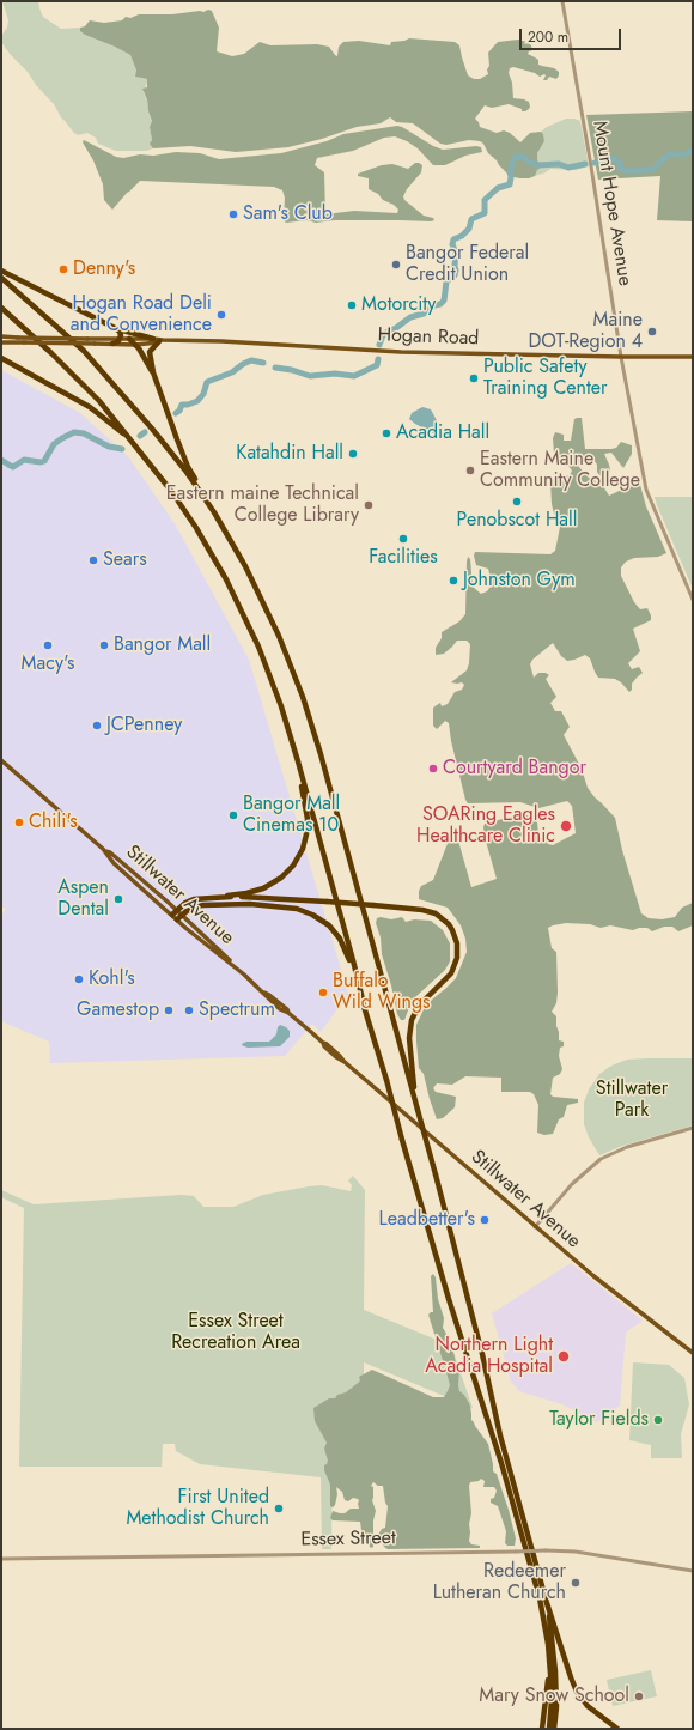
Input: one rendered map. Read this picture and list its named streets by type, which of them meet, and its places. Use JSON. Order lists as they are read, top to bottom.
{
  "streets": {
    "main road": ["Hogan Road", "Stillwater Avenue"],
    "street": ["Mount Hope Avenue", "Essex Street"]
  },
  "crossings": [
    ["Mount Hope Avenue", "Hogan Road"]
  ],
  "parks": ["Stillwater Park", "Essex Street Recreation Area"],
  "places": [
    "Sam's Club",
    "Bangor Federal Credit Union",
    "Denny's",
    "Motorcity",
    "Hogan Road Deli and Convenience",
    "Maine DOT-Region 4",
    "Public Safety Training Center",
    "Acadia Hall",
    "Katahdin Hall",
    "Eastern Maine Community College",
    "Penobscot Hall",
    "Eastern maine Technical College Library",
    "Facilities",
    "Sears",
    "Johnston Gym",
    "Macy's",
    "Bangor Mall",
    "JCPenney",
    "Courtyard Bangor",
    "Bangor Mall Cinemas 10",
    "Chili's",
    "SOARing Eagles Healthcare Clinic",
    "Aspen Dental",
    "Kohl's",
    "Buffalo Wild Wings",
    "Gamestop",
    "Spectrum",
    "Leadbetter's",
    "Northern Light Acadia Hospital",
    "Taylor Fields",
    "First United Methodist Church",
    "Redeemer Lutheran Church",
    "Mary Snow School"
  ],
  "scale_bar": "200 m"
}
